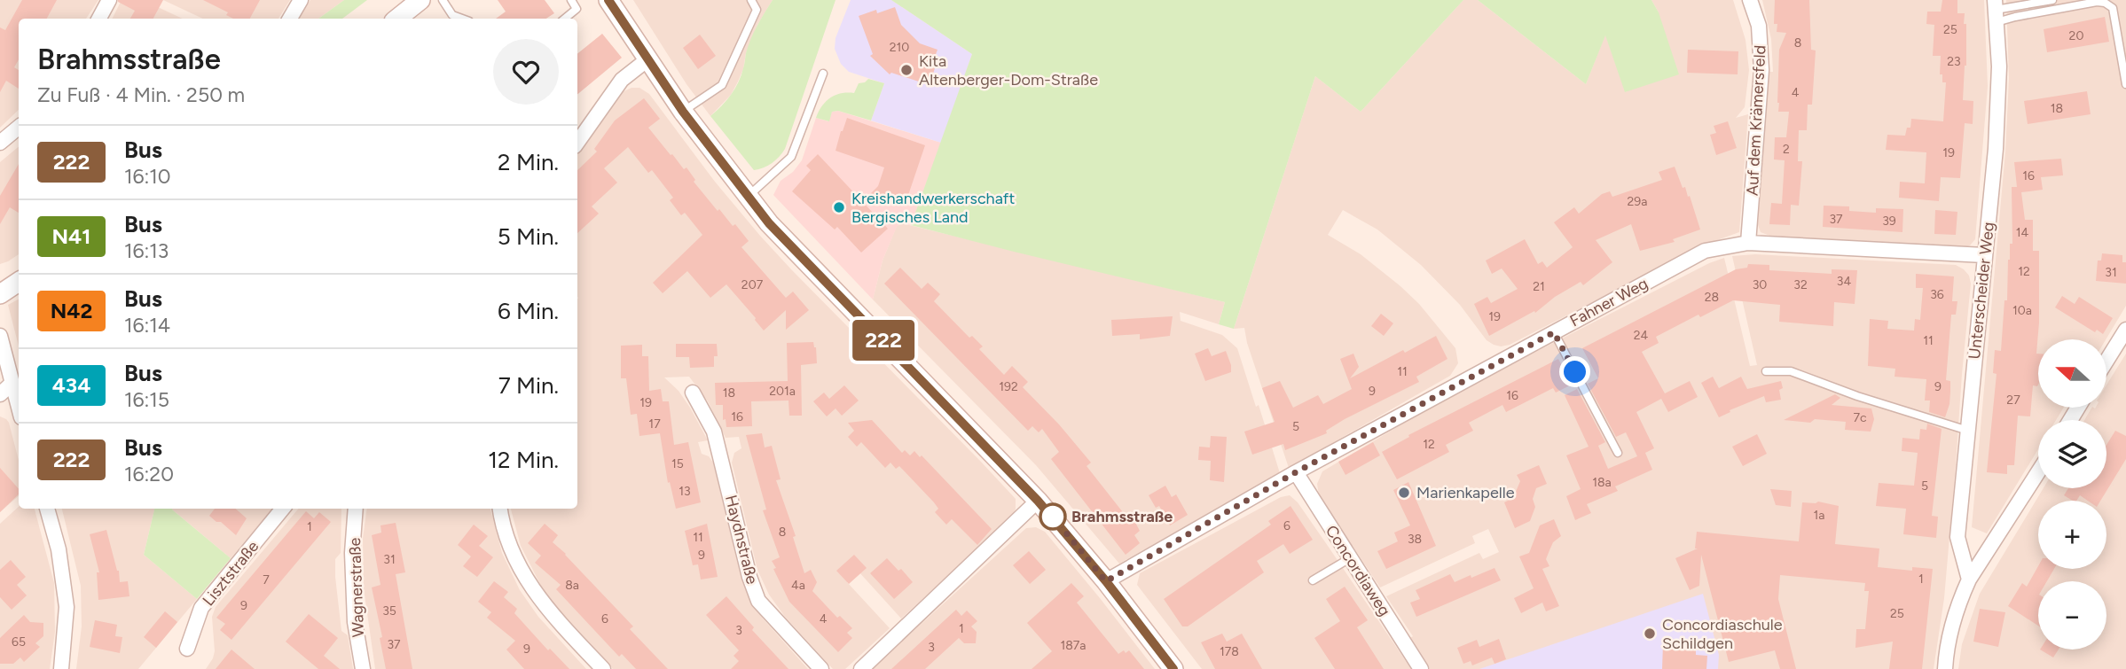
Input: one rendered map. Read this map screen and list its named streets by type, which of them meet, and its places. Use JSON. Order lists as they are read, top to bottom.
{
  "streets": {
    "street": [
      "Auf dem Krämersfeld",
      "Unterscheider Weg",
      "Fahner Weg",
      "Haydnstraße",
      "Concordiaweg",
      "Lisztstraße",
      "Wagnerstraße"
    ]
  },
  "crossings": [
    ["Auf dem Krämersfeld", "Fahner Weg"],
    ["Unterscheider Weg", "Fahner Weg"],
    ["Fahner Weg", "Concordiaweg"]
  ],
  "places": [
    "Kita Altenberger-Dom-Straße",
    "Kreishandwerkerschaft Bergisches Land",
    "Marienkapelle",
    "Brahmsstraße",
    "Concordiaschule Schildgen"
  ],
  "lines": ["bus line 222"],
  "house_numbers": [
    "25",
    "20",
    "8",
    "210",
    "23",
    "4",
    "18",
    "2",
    "19",
    "16",
    "29a",
    "37",
    "39",
    "14",
    "12",
    "31",
    "34",
    "207",
    "30",
    "32",
    "21",
    "36",
    "28",
    "10a",
    "19",
    "24",
    "11",
    "11",
    "192",
    "9",
    "201a",
    "9",
    "18",
    "16",
    "27",
    "19",
    "16",
    "7c",
    "17",
    "5",
    "12",
    "15",
    "18a",
    "5",
    "13",
    "1a",
    "6",
    "1",
    "8",
    "11",
    "38",
    "9",
    "31",
    "1",
    "7",
    "8a",
    "4a",
    "9",
    "35",
    "25",
    "6",
    "4",
    "1",
    "3",
    "65",
    "37",
    "187a",
    "3",
    "9",
    "178"
  ],
  "north": "left",
  "page": {
    "on_map": "222",
    "heading": ["Brahmsstraße", "Zu Fuß · 4 Min. · 250 m"],
    "list": [
      {
        "mark": "222",
        "name": "Bus",
        "note": "16:10",
        "value": "2 Min."
      },
      {
        "mark": "N41",
        "name": "Bus",
        "note": "16:13",
        "value": "5 Min."
      },
      {
        "mark": "N42",
        "name": "Bus",
        "note": "16:14",
        "value": "6 Min."
      },
      {
        "mark": "434",
        "name": "Bus",
        "note": "16:15",
        "value": "7 Min."
      },
      {
        "mark": "222",
        "name": "Bus",
        "note": "16:20",
        "value": "12 Min."
      }
    ],
    "map_buttons": ["+", "−"]
  }
}
